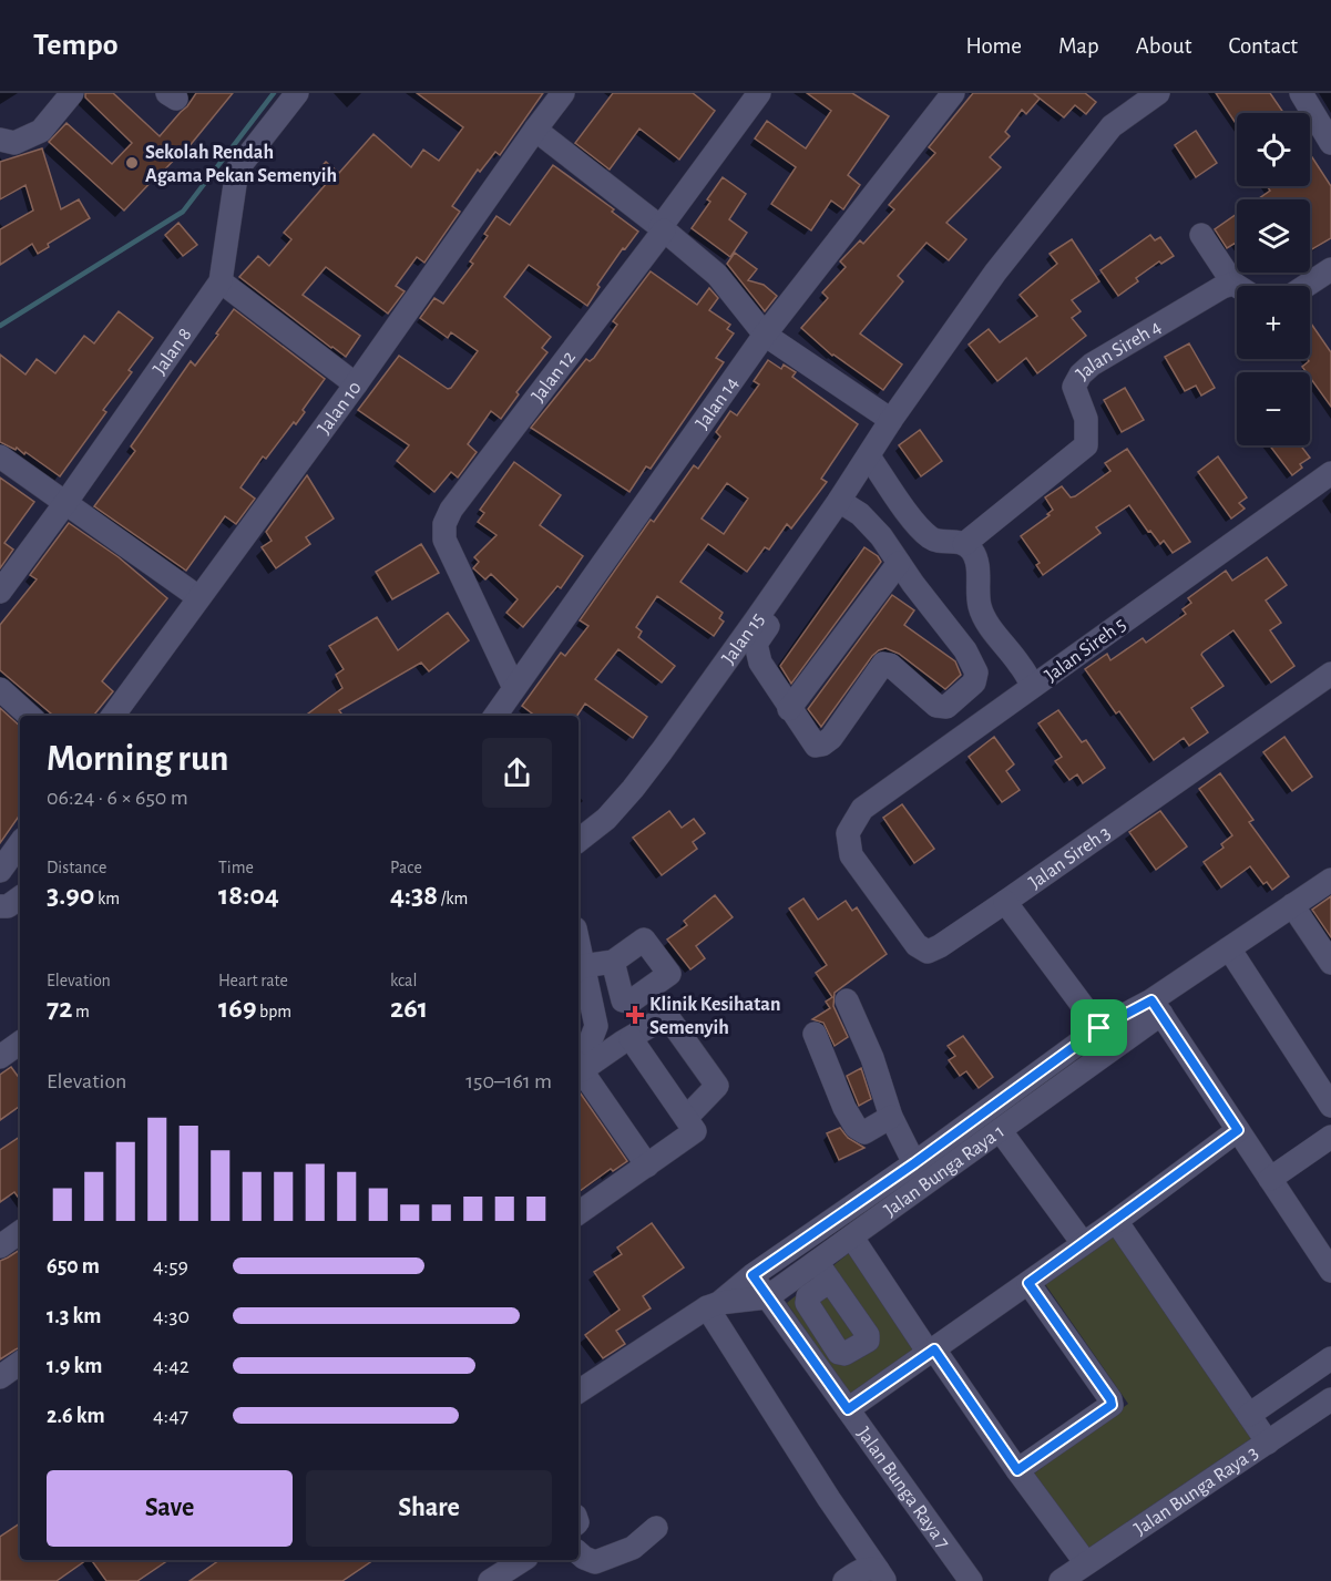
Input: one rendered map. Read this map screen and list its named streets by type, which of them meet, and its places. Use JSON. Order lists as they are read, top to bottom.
{
  "streets": {
    "street": [
      "Jalan 8",
      "Jalan Sireh 4",
      "Jalan 12",
      "Jalan 14",
      "Jalan 10",
      "Jalan 15",
      "Jalan Sireh 5",
      "Jalan Sireh 3",
      "Jalan Bunga Raya 1",
      "Jalan Bunga Raya 7",
      "Jalan Bunga Raya 3"
    ]
  },
  "crossings": [
    ["Jalan 12", "Jalan 14"],
    ["Jalan Sireh 5", "Jalan Sireh 3"],
    ["Jalan Bunga Raya 1", "Jalan Bunga Raya 7"]
  ],
  "places": {
    "other": ["Sekolah Rendah Agama Pekan Semenyih"],
    "health": ["Klinik Kesihatan Semenyih"]
  },
  "page": {
    "header": "Tempo",
    "nav": [
      "Home",
      "Map",
      "About",
      "Contact"
    ],
    "map_buttons": ["+", "−"],
    "heading": ["Morning run", "06:24 · 6 × 650 m"],
    "stats": [
      ["Distance", "3.90 km"],
      ["Time", "18:04"],
      ["Pace", "4:38 /km"],
      ["Elevation", "72 m"],
      ["Heart rate", "169 bpm"],
      ["kcal", "261"]
    ],
    "chart": ["Elevation", "150–161 m"],
    "list": [
      {
        "name": "650 m",
        "note": "4:59"
      },
      {
        "name": "1.3 km",
        "note": "4:30"
      },
      {
        "name": "1.9 km",
        "note": "4:42"
      },
      {
        "name": "2.6 km",
        "note": "4:47"
      }
    ],
    "buttons": ["Save", "Share"]
  }
}
